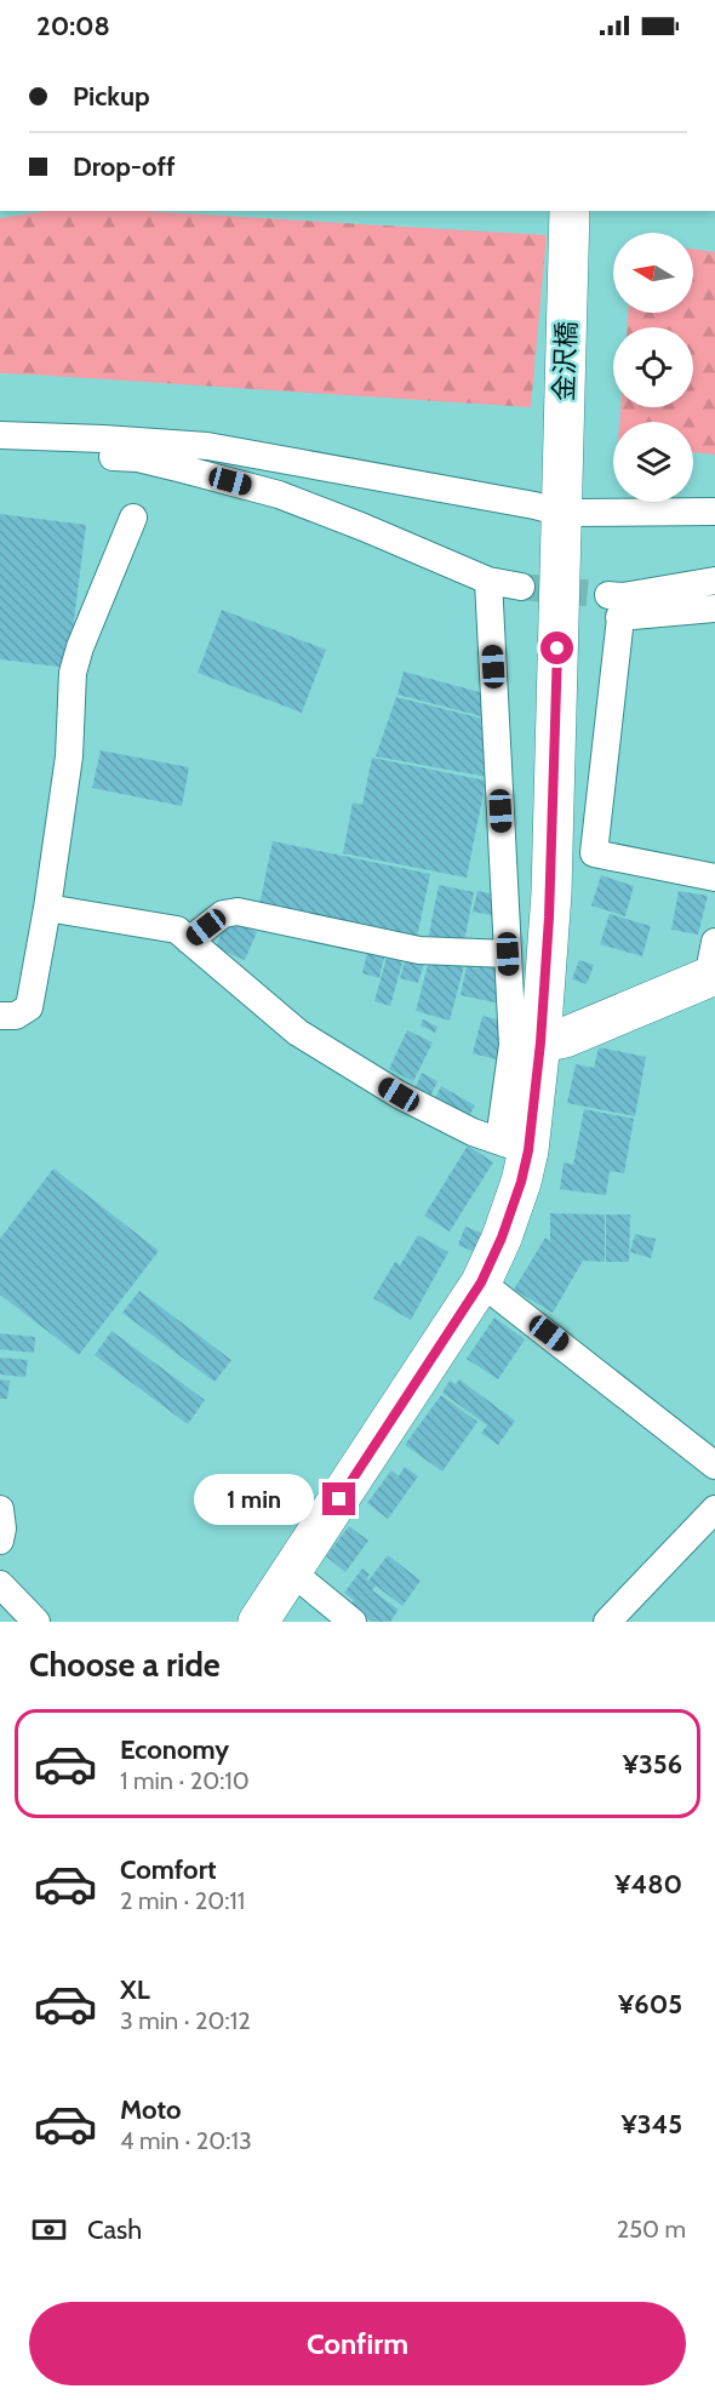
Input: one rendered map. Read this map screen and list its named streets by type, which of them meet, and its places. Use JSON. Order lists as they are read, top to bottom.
{
  "streets": {
    "main road": ["金沢橋"]
  },
  "north": "left",
  "page": {
    "status": "20:08",
    "banner": ["Pickup", "Drop-off"],
    "bubble": "1 min",
    "heading": "Choose a ride",
    "list": [
      {
        "name": "Economy",
        "note": "1 min · 20:10",
        "value": "¥356"
      },
      {
        "name": "Comfort",
        "note": "2 min · 20:11",
        "value": "¥480"
      },
      {
        "name": "XL",
        "note": "3 min · 20:12",
        "value": "¥605"
      },
      {
        "name": "Moto",
        "note": "4 min · 20:13",
        "value": "¥345"
      }
    ],
    "pay": ["Cash", "250 m"],
    "buttons": "Confirm"
  }
}
